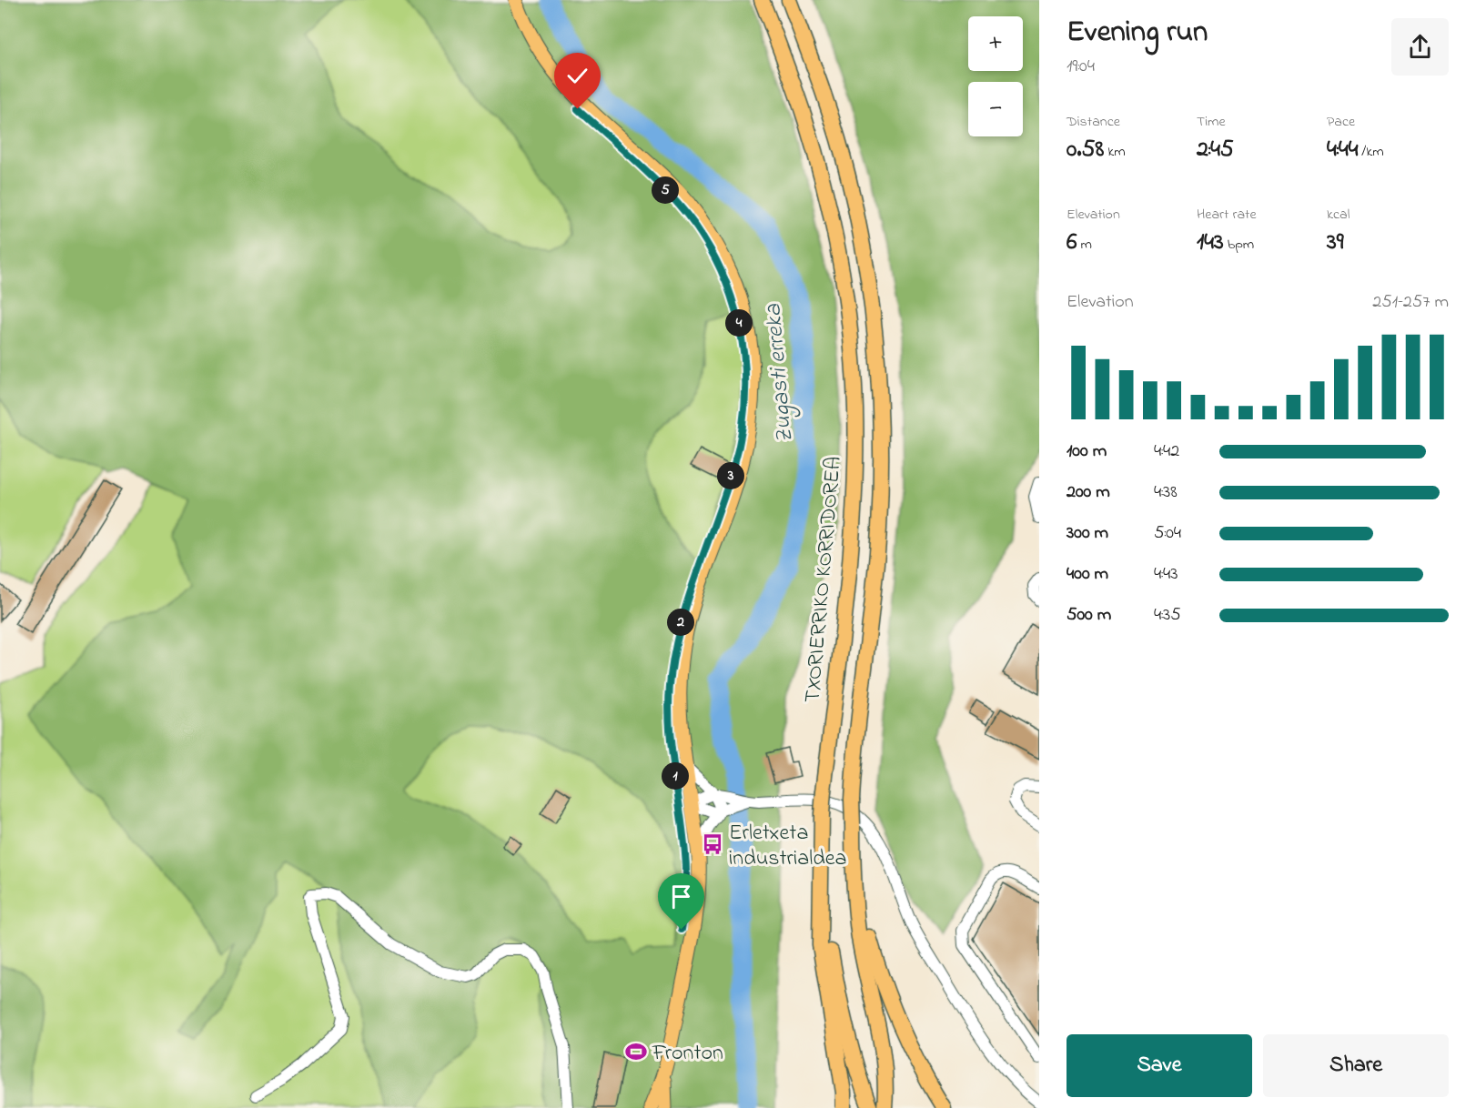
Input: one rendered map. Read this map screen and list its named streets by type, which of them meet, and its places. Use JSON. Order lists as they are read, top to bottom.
{
  "streets": {
    "highway": ["TXORIERRIKO KORRIDOREA"]
  },
  "water": ["Zugasti erreka"],
  "places": {
    "bus stop": ["Erletxeta industrialdea"],
    "sports": ["Fronton"]
  },
  "page": {
    "heading": ["Evening run", "19:04"],
    "map_buttons": ["+", "−"],
    "stats": [
      ["Distance", "0.58 km"],
      ["Time", "2:45"],
      ["Pace", "4:44 /km"],
      ["Elevation", "6 m"],
      ["Heart rate", "143 bpm"],
      ["kcal", "39"]
    ],
    "pins": [
      "5",
      "4",
      "3",
      "2",
      "1"
    ],
    "chart": ["Elevation", "251–257 m"],
    "list": [
      {
        "name": "100 m",
        "note": "4:42"
      },
      {
        "name": "200 m",
        "note": "4:38"
      },
      {
        "name": "300 m",
        "note": "5:04"
      },
      {
        "name": "400 m",
        "note": "4:43"
      },
      {
        "name": "500 m",
        "note": "4:35"
      }
    ],
    "buttons": ["Save", "Share"]
  }
}
